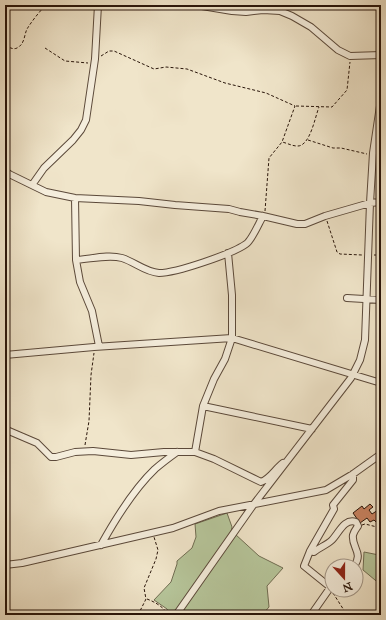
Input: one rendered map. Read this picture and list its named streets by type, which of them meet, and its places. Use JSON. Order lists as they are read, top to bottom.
{
  "north": "bottom"
}
